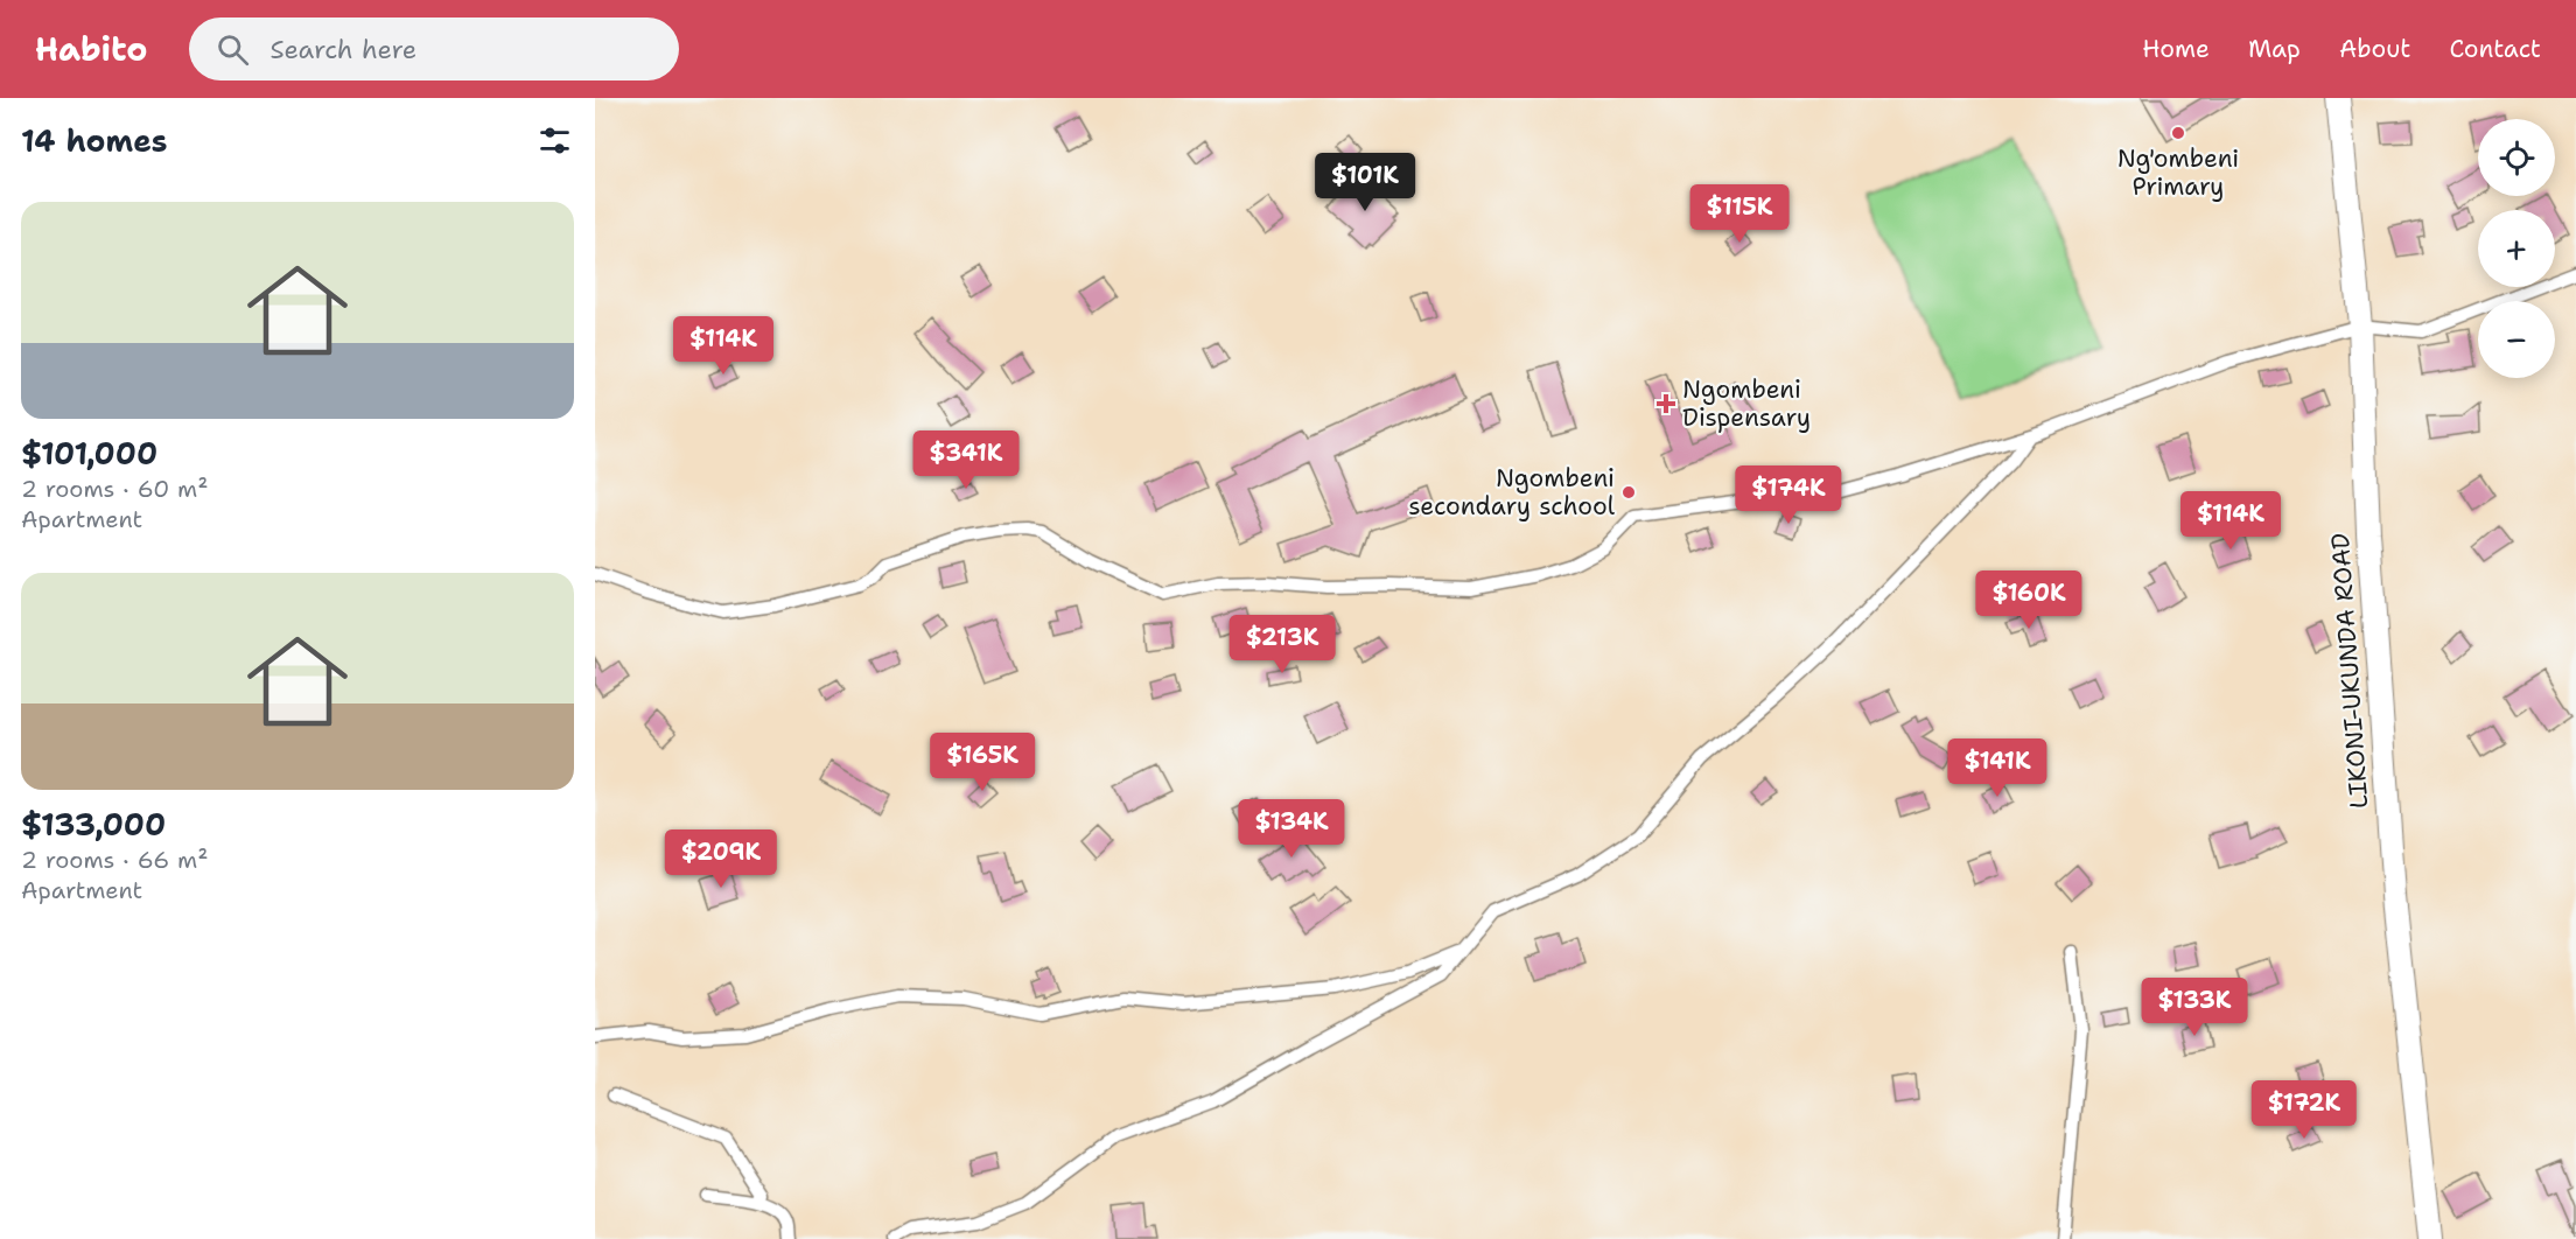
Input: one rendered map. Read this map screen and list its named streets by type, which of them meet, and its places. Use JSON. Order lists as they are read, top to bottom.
{
  "streets": {
    "highway": ["LIKONI-UKUNDA ROAD"]
  },
  "places": {
    "other": ["Ng'ombeni Primary", "Ngombeni secondary school"],
    "health": ["Ngombeni Dispensary"]
  },
  "page": {
    "header": "Habito",
    "search": "Search here",
    "nav": [
      "Home",
      "Map",
      "About",
      "Contact"
    ],
    "heading": "14 homes",
    "map_buttons": ["+", "−"],
    "price": [
      "$101K",
      "$115K",
      "$114K",
      "$341K",
      "$174K",
      "$114K",
      "$160K",
      "$213K",
      "$165K",
      "$141K",
      "$134K",
      "$209K",
      "$133K",
      "$172K"
    ],
    "list": [
      {
        "name": "$101,000",
        "note": "2 rooms · 60 m² · Apartment"
      },
      {
        "name": "$133,000",
        "note": "2 rooms · 66 m² · Apartment"
      }
    ]
  }
}
